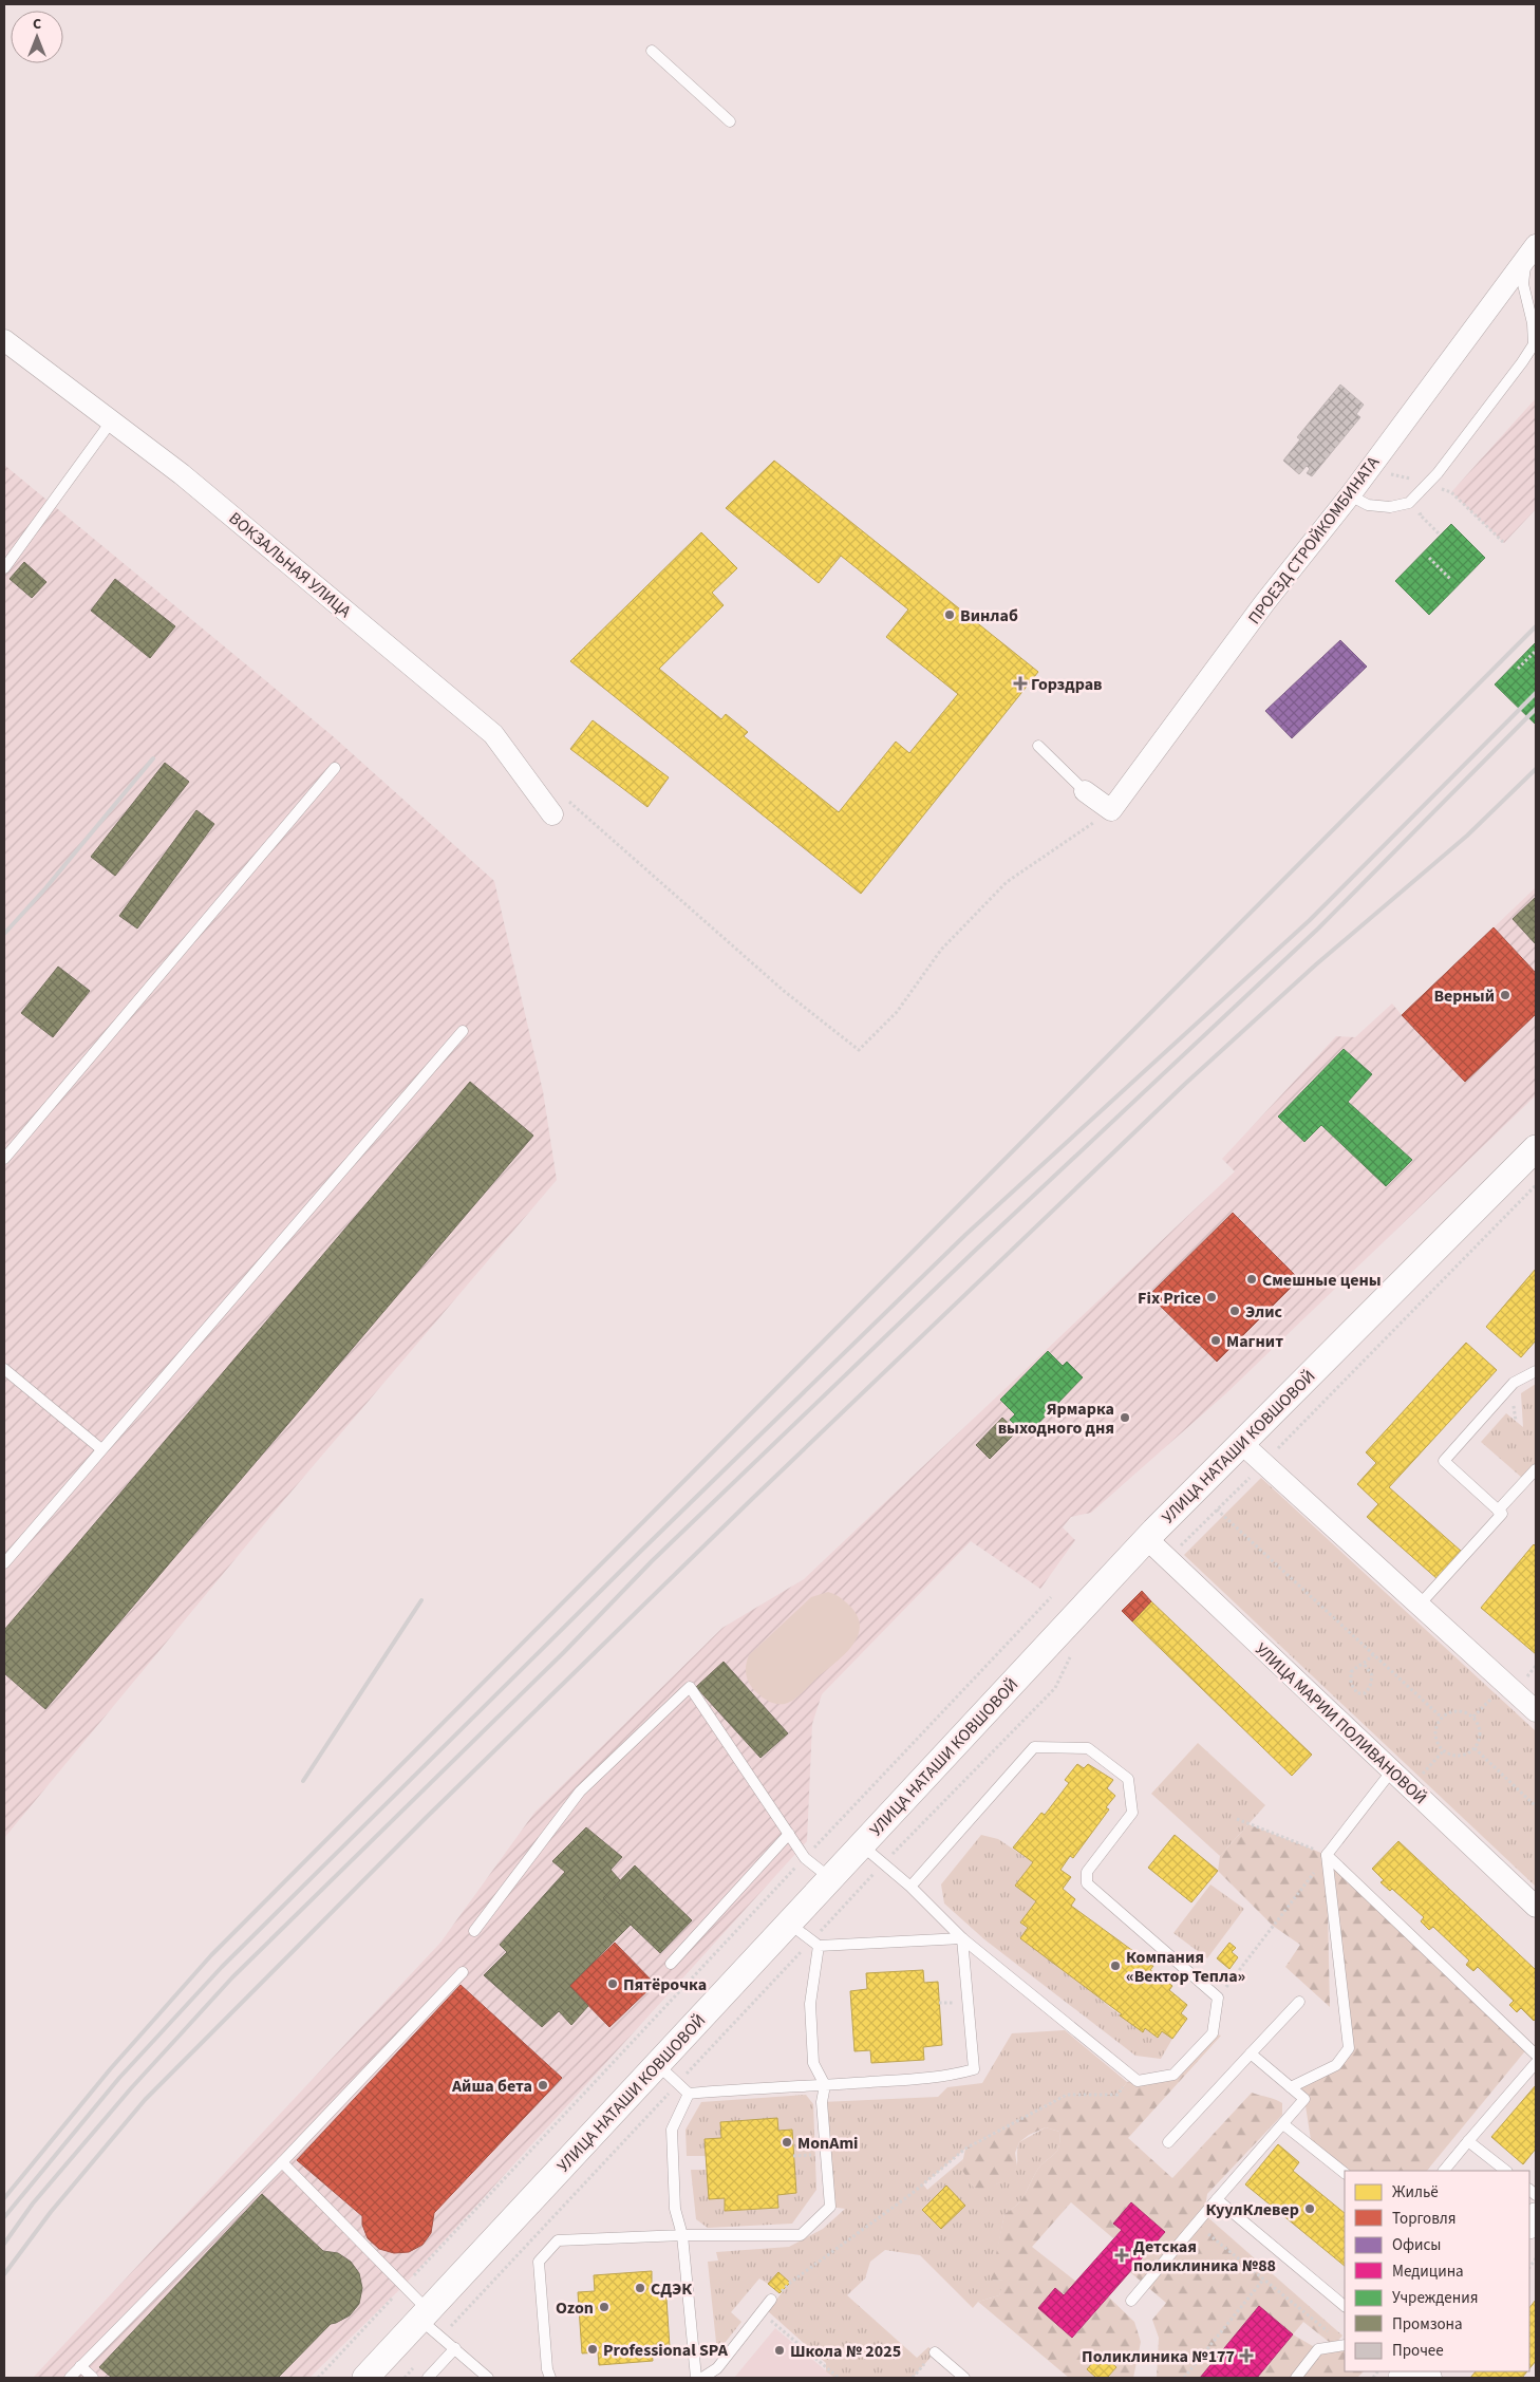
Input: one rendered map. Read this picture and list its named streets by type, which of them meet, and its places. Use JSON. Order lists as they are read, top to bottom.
{
  "streets": {
    "street": [
      "ПРОЕЗД СТРОЙКОМБИНАТА",
      "ВОКЗАЛЬНАЯ УЛИЦА",
      "УЛИЦА НАТАШИ КОВШОВОЙ",
      "УЛИЦА МАРИИ ПОЛИВАНОВОЙ"
    ]
  },
  "crossings": [
    ["УЛИЦА НАТАШИ КОВШОВОЙ", "УЛИЦА МАРИИ ПОЛИВАНОВОЙ"]
  ],
  "places": {
    "other": [
      "Винлаб",
      "Верный",
      "Смешные цены",
      "Fix Price",
      "Элис",
      "Магнит",
      "Ярмарка выходного дня",
      "Компания «Вектор Тепла»",
      "Пятёрочка",
      "Айша бета",
      "MonAmi",
      "КуулКлевер",
      "СДЭК",
      "Ozon",
      "Professional SPA",
      "Школа № 2025"
    ],
    "health": ["Горздрав", "Детская поликлиника №88", "Поликлиника №177"]
  },
  "legend": [
    "Жильё",
    "Торговля",
    "Офисы",
    "Медицина",
    "Учреждения",
    "Промзона",
    "Прочее"
  ],
  "north": "top"
}
